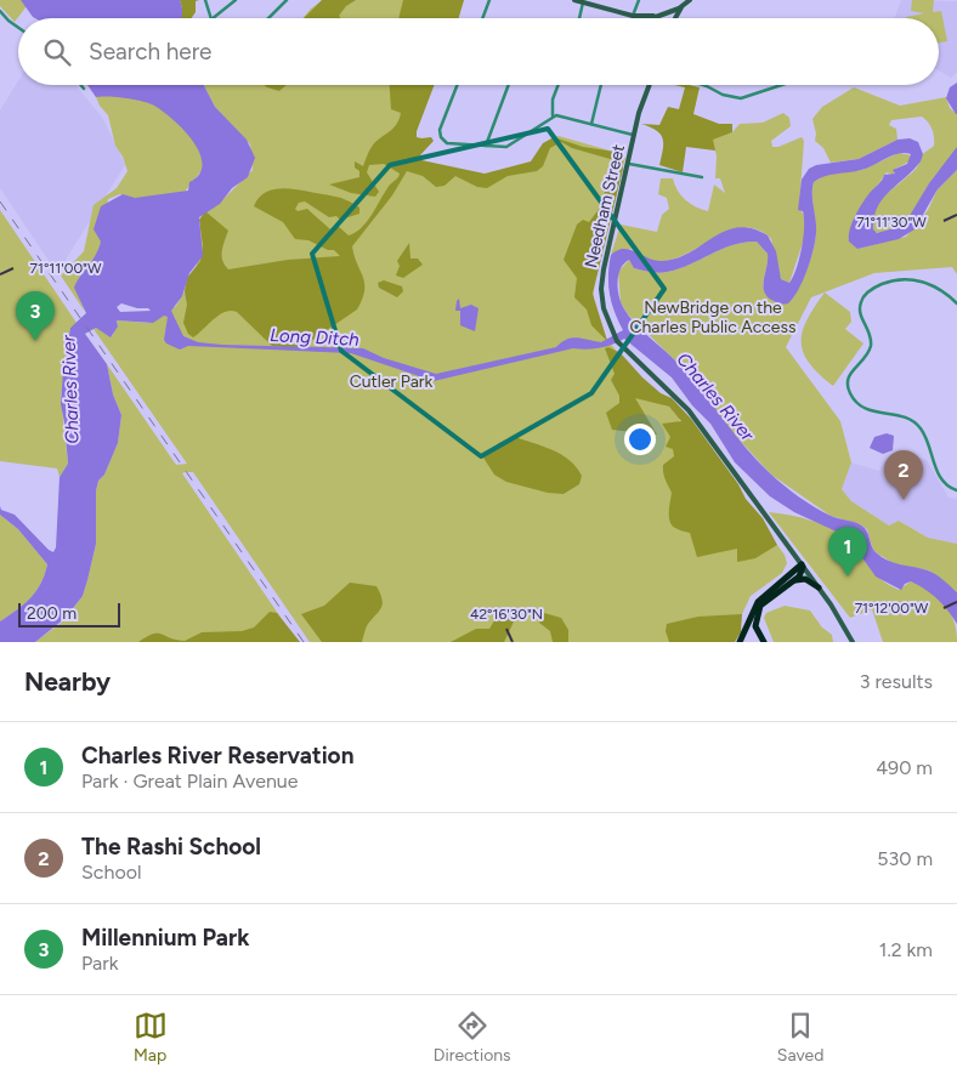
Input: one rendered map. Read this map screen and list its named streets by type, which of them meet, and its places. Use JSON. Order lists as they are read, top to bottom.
{
  "streets": {
    "main road": ["Needham Street"]
  },
  "water": ["Long Ditch", "Charles River"],
  "parks": ["NewBridge on the Charles Public Access", "Cutler Park"],
  "scale_bar": "200 m",
  "page": {
    "search": "Search here",
    "pins": ["3", "2", "1"],
    "scale": "200 m",
    "heading": ["Nearby", "3 results"],
    "list": [
      {
        "mark": "1",
        "name": "Charles River Reservation",
        "note": "Park · Great Plain Avenue",
        "value": "490 m"
      },
      {
        "mark": "2",
        "name": "The Rashi School",
        "note": "School",
        "value": "530 m"
      },
      {
        "mark": "3",
        "name": "Millennium Park",
        "note": "Park",
        "value": "1.2 km"
      }
    ],
    "nav": ["Map", "Directions", "Saved"]
  },
  "coordinates": [
    "71°11'30\"W",
    "71°11'00\"W",
    "71°12'00\"W",
    "42°16'30\"N"
  ]
}
